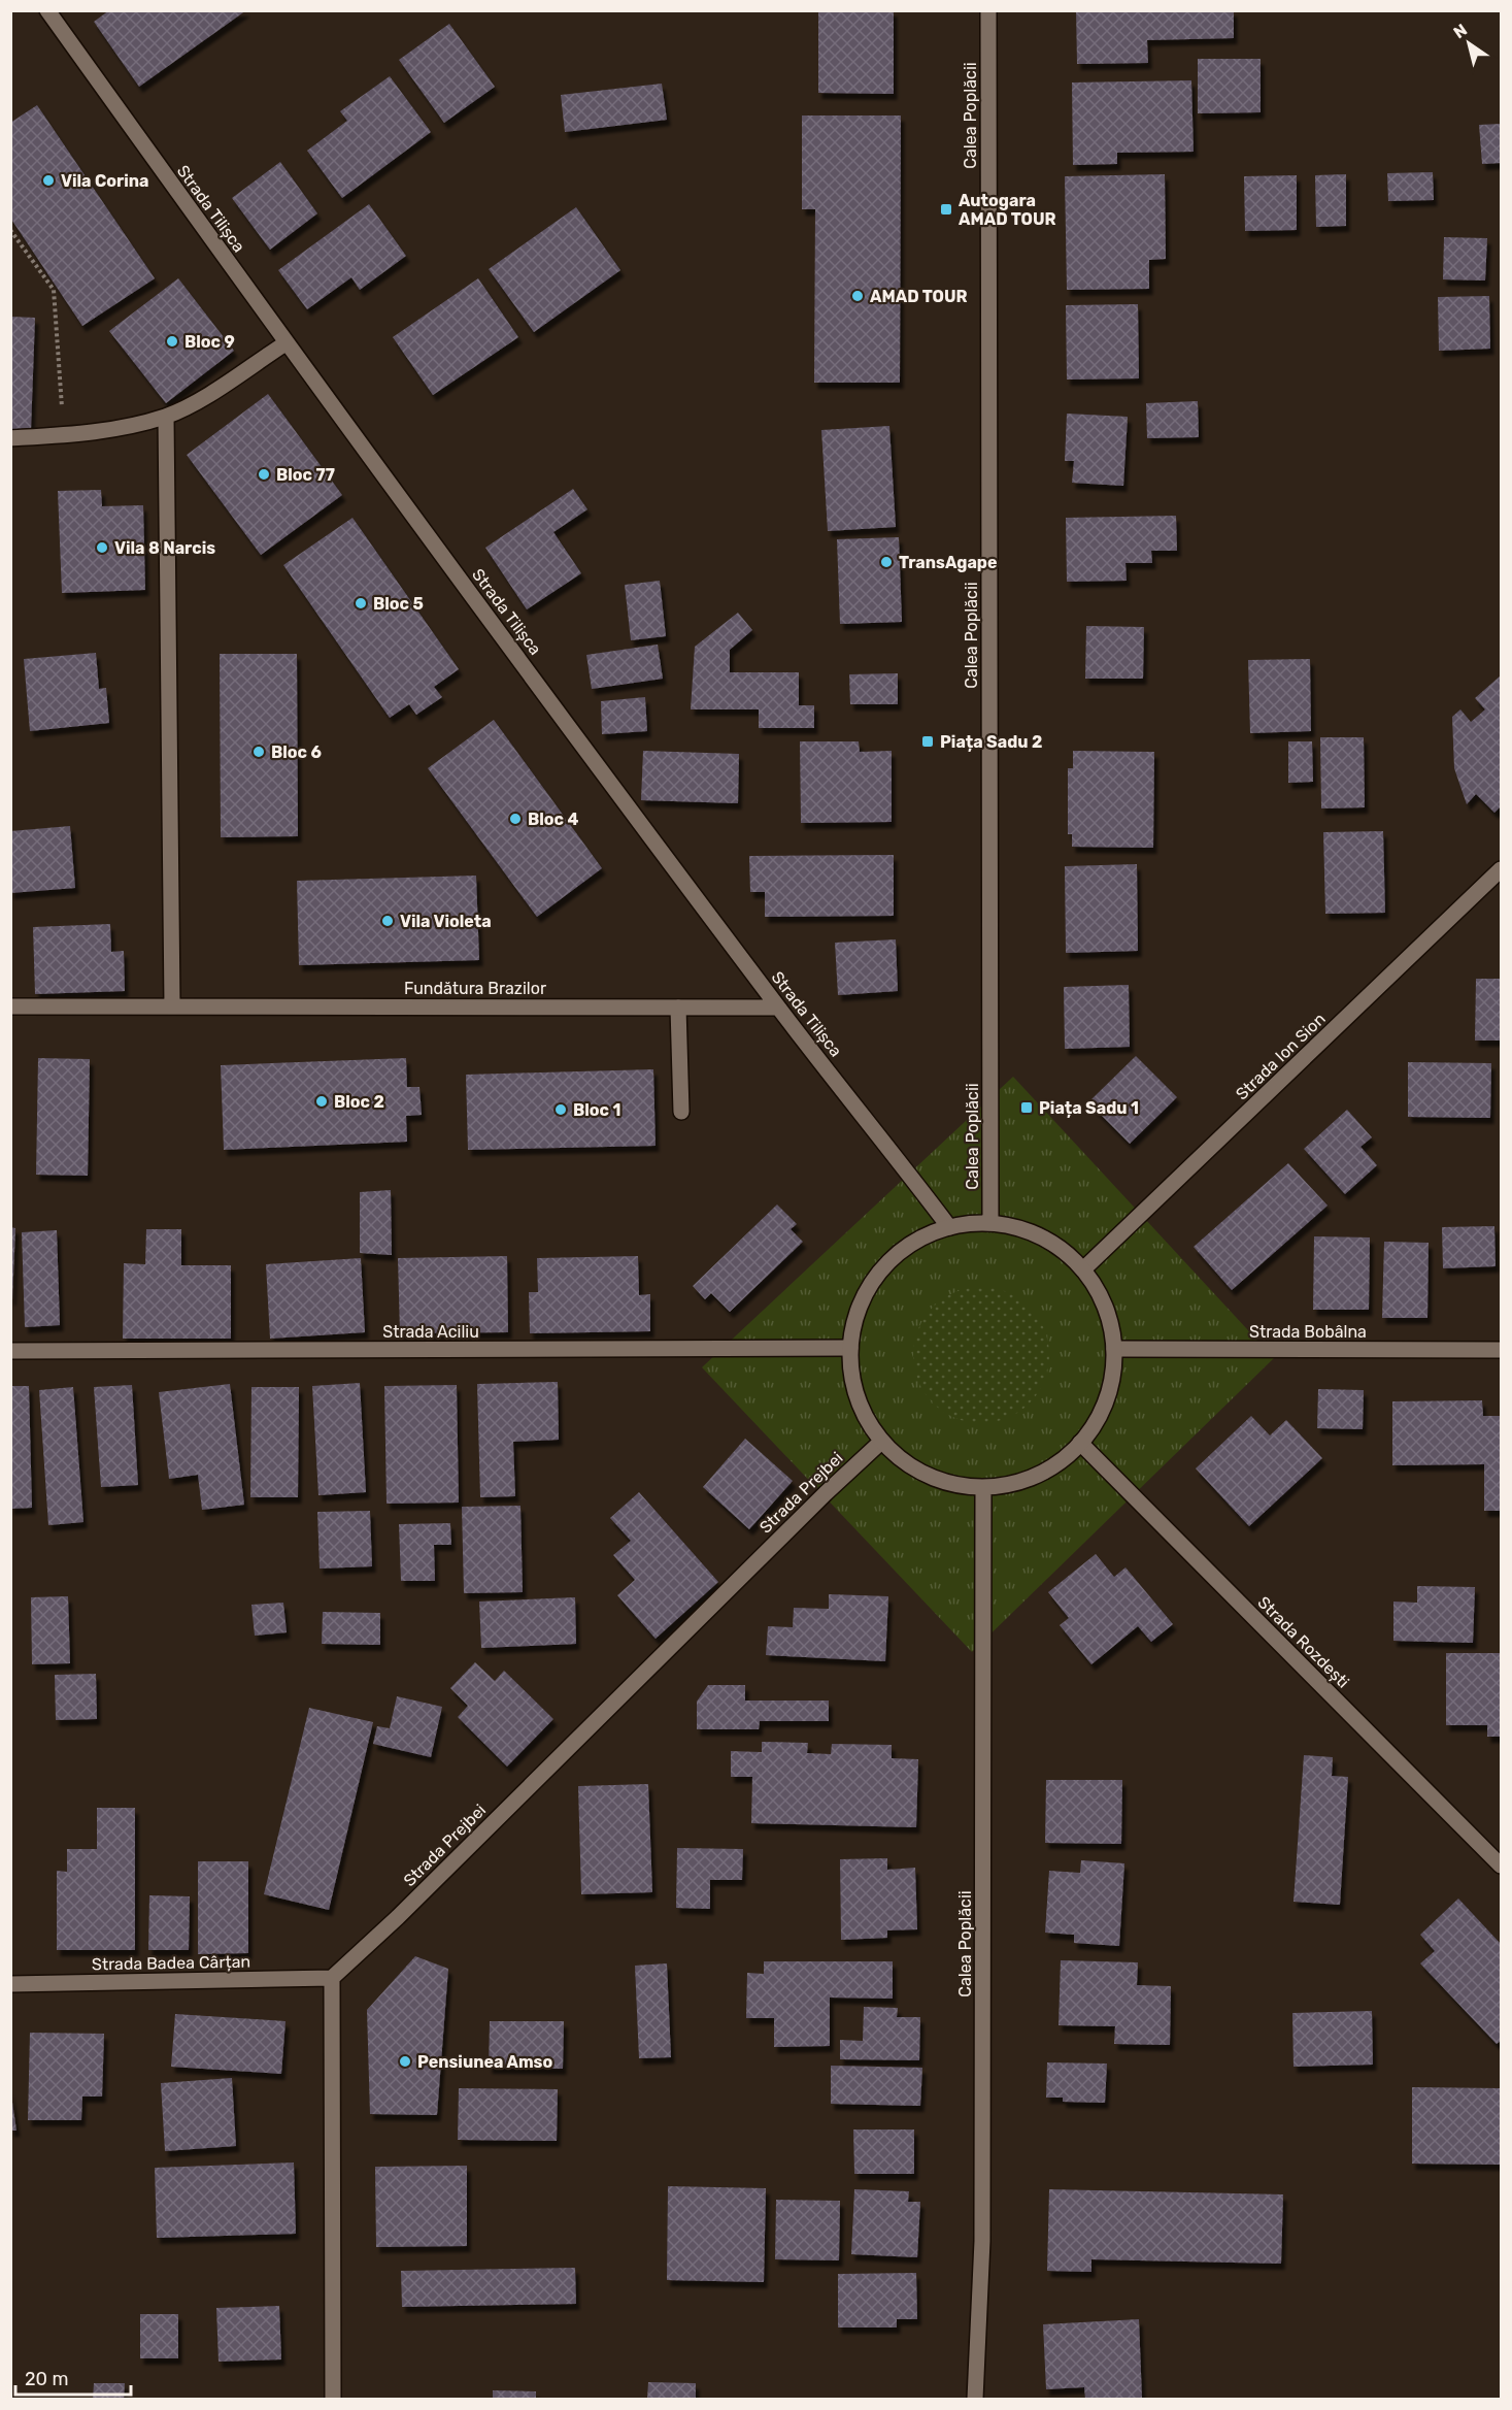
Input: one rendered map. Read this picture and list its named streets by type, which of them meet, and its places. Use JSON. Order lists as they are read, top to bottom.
{
  "streets": {
    "street": [
      "Calea Poplăcii",
      "Strada Tilișca",
      "Fundătura Brazilor",
      "Strada Ion Sion",
      "Strada Aciliu",
      "Strada Bobâlna",
      "Strada Prejbei",
      "Strada Rozdești",
      "Strada Badea Cârțan"
    ]
  },
  "crossings": [
    ["Strada Tilișca", "Fundătura Brazilor"],
    ["Strada Prejbei", "Strada Badea Cârțan"]
  ],
  "places": {
    "other": [
      "Vila Corina",
      "AMAD TOUR",
      "Bloc 9",
      "Bloc 77",
      "Vila 8 Narcis",
      "TransAgape",
      "Bloc 5",
      "Bloc 6",
      "Bloc 4",
      "Vila Violeta",
      "Bloc 2",
      "Bloc 1",
      "Pensiunea Amso"
    ],
    "transit": ["Autogara AMAD TOUR", "Piața Sadu 2", "Piața Sadu 1"]
  },
  "scale_bar": "20 m",
  "north": "top left"
}
